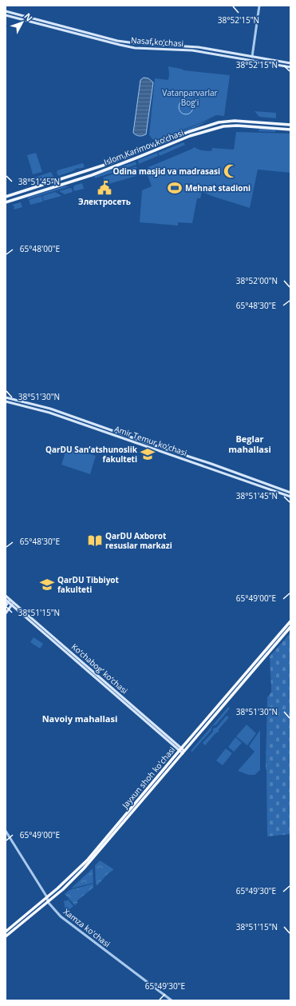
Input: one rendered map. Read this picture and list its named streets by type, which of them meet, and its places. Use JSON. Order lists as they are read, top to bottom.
{
  "streets": {
    "highway": ["Jayxun shoh ko'chasi"],
    "main road": [
      "Nasaf ko‘chasi",
      "Islom Karimov ko‘chasi",
      "Amir Temur ko'chasi",
      "Ko‘chabog‘ ko‘chasi"
    ],
    "street": ["Xamza ko'chasi"]
  },
  "crossings": [
    ["Ko‘chabog‘ ko‘chasi", "Jayxun shoh ko'chasi"],
    ["Jayxun shoh ko'chasi", "Xamza ko'chasi"]
  ],
  "districts": ["Beglar mahallasi", "Navoiy mahallasi"],
  "parks": ["Vatanparvarlar Bog'i"],
  "places": {
    "mosque": ["Odina masjid va madrasasi"],
    "public building": ["Электросеть"],
    "sports": ["Mehnat stadioni"],
    "school or university": ["QarDU San‘atshunoslik fakulteti", "QarDU Tibbiyot fakulteti"],
    "library": ["QarDU Axborot resuslar markazi"]
  },
  "north": "top right",
  "coordinates": [
    "38°52'15\"N",
    "38°51'45\"N",
    "65°48'00\"E",
    "38°52'00\"N",
    "65°48'30\"E",
    "38°51'30\"N",
    "65°49'00\"E",
    "38°51'15\"N",
    "65°49'30\"E"
  ]
}
